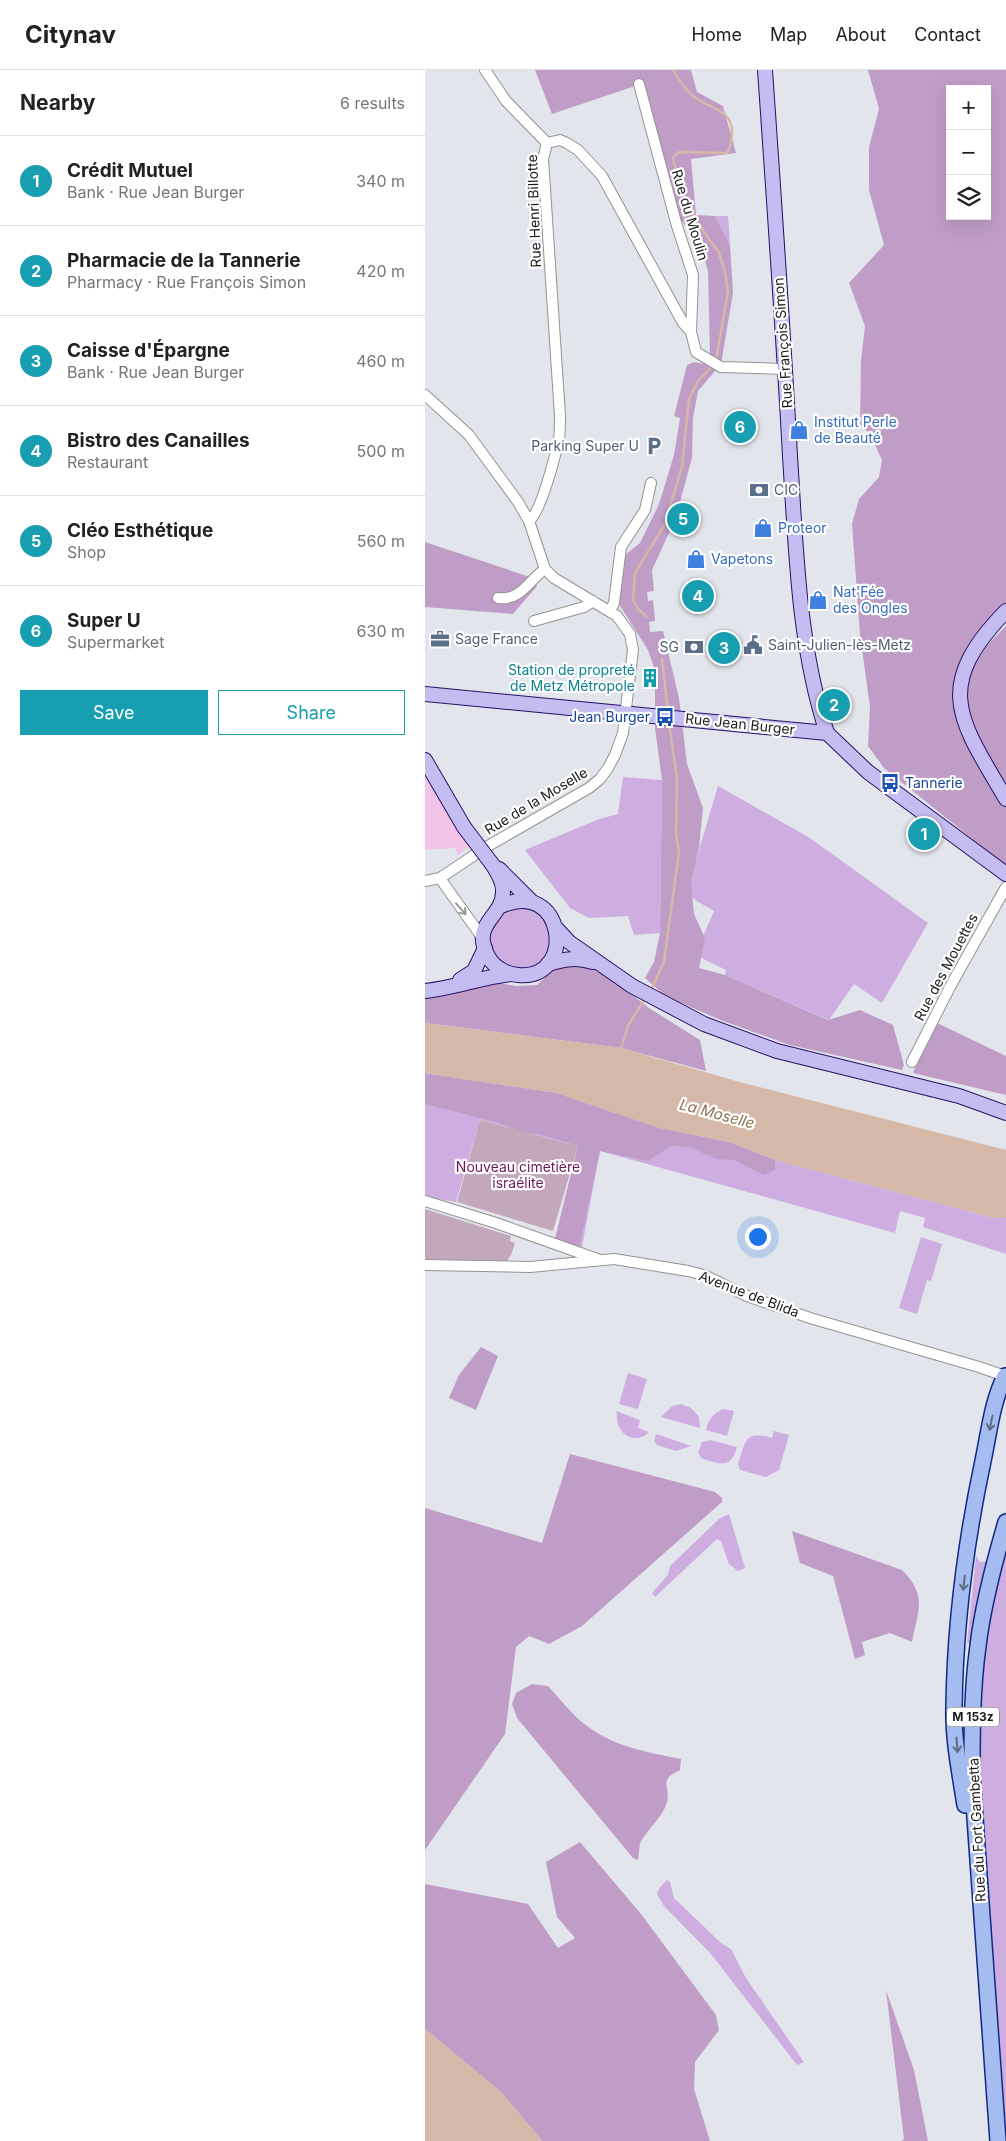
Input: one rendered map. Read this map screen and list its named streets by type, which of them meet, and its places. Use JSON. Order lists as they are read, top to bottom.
{
  "streets": {
    "main road": [
      "Rue François Simon",
      "Rue Jean Burger",
      "M 153z",
      "Rue du Fort Gambetta"
    ],
    "street": [
      "Rue Henri Billotte",
      "Rue du Moulin",
      "Rue de la Moselle",
      "Rue des Mouettes",
      "Avenue de Blida"
    ]
  },
  "crossings": [
    ["Rue Henri Billotte", "Rue du Moulin"],
    ["Rue du Moulin", "Rue François Simon"],
    ["Rue François Simon", "Rue Jean Burger"],
    ["Rue Jean Burger", "Rue de la Moselle"]
  ],
  "water": ["La Moselle"],
  "parks": ["Nouveau cimetière israélite"],
  "places": {
    "shop": [
      "Institut Perle de Beauté",
      "Proteor",
      "Vapetons",
      "Nat'Fée des Ongles"
    ],
    "parking": ["Parking Super U"],
    "bank": ["CIC", "SG"],
    "office": ["Sage France"],
    "public building": ["Saint-Julien-lès-Metz"],
    "building": ["Station de propreté de Metz Métropole"],
    "bus stop": ["Jean Burger", "Tannerie"]
  },
  "page": {
    "header": "Citynav",
    "nav": [
      "Home",
      "Map",
      "About",
      "Contact"
    ],
    "heading": ["Nearby", "6 results"],
    "map_buttons": ["+", "−"],
    "list": [
      {
        "mark": "1",
        "name": "Crédit Mutuel",
        "note": "Bank · Rue Jean Burger",
        "value": "340 m"
      },
      {
        "mark": "2",
        "name": "Pharmacie de la Tannerie",
        "note": "Pharmacy · Rue François Simon",
        "value": "420 m"
      },
      {
        "mark": "3",
        "name": "Caisse d'Épargne",
        "note": "Bank · Rue Jean Burger",
        "value": "460 m"
      },
      {
        "mark": "4",
        "name": "Bistro des Canailles",
        "note": "Restaurant",
        "value": "500 m"
      },
      {
        "mark": "5",
        "name": "Cléo Esthétique",
        "note": "Shop",
        "value": "560 m"
      },
      {
        "mark": "6",
        "name": "Super U",
        "note": "Supermarket",
        "value": "630 m"
      }
    ],
    "pins": [
      "6",
      "5",
      "4",
      "3",
      "2",
      "1"
    ],
    "buttons": ["Save", "Share"]
  }
}
